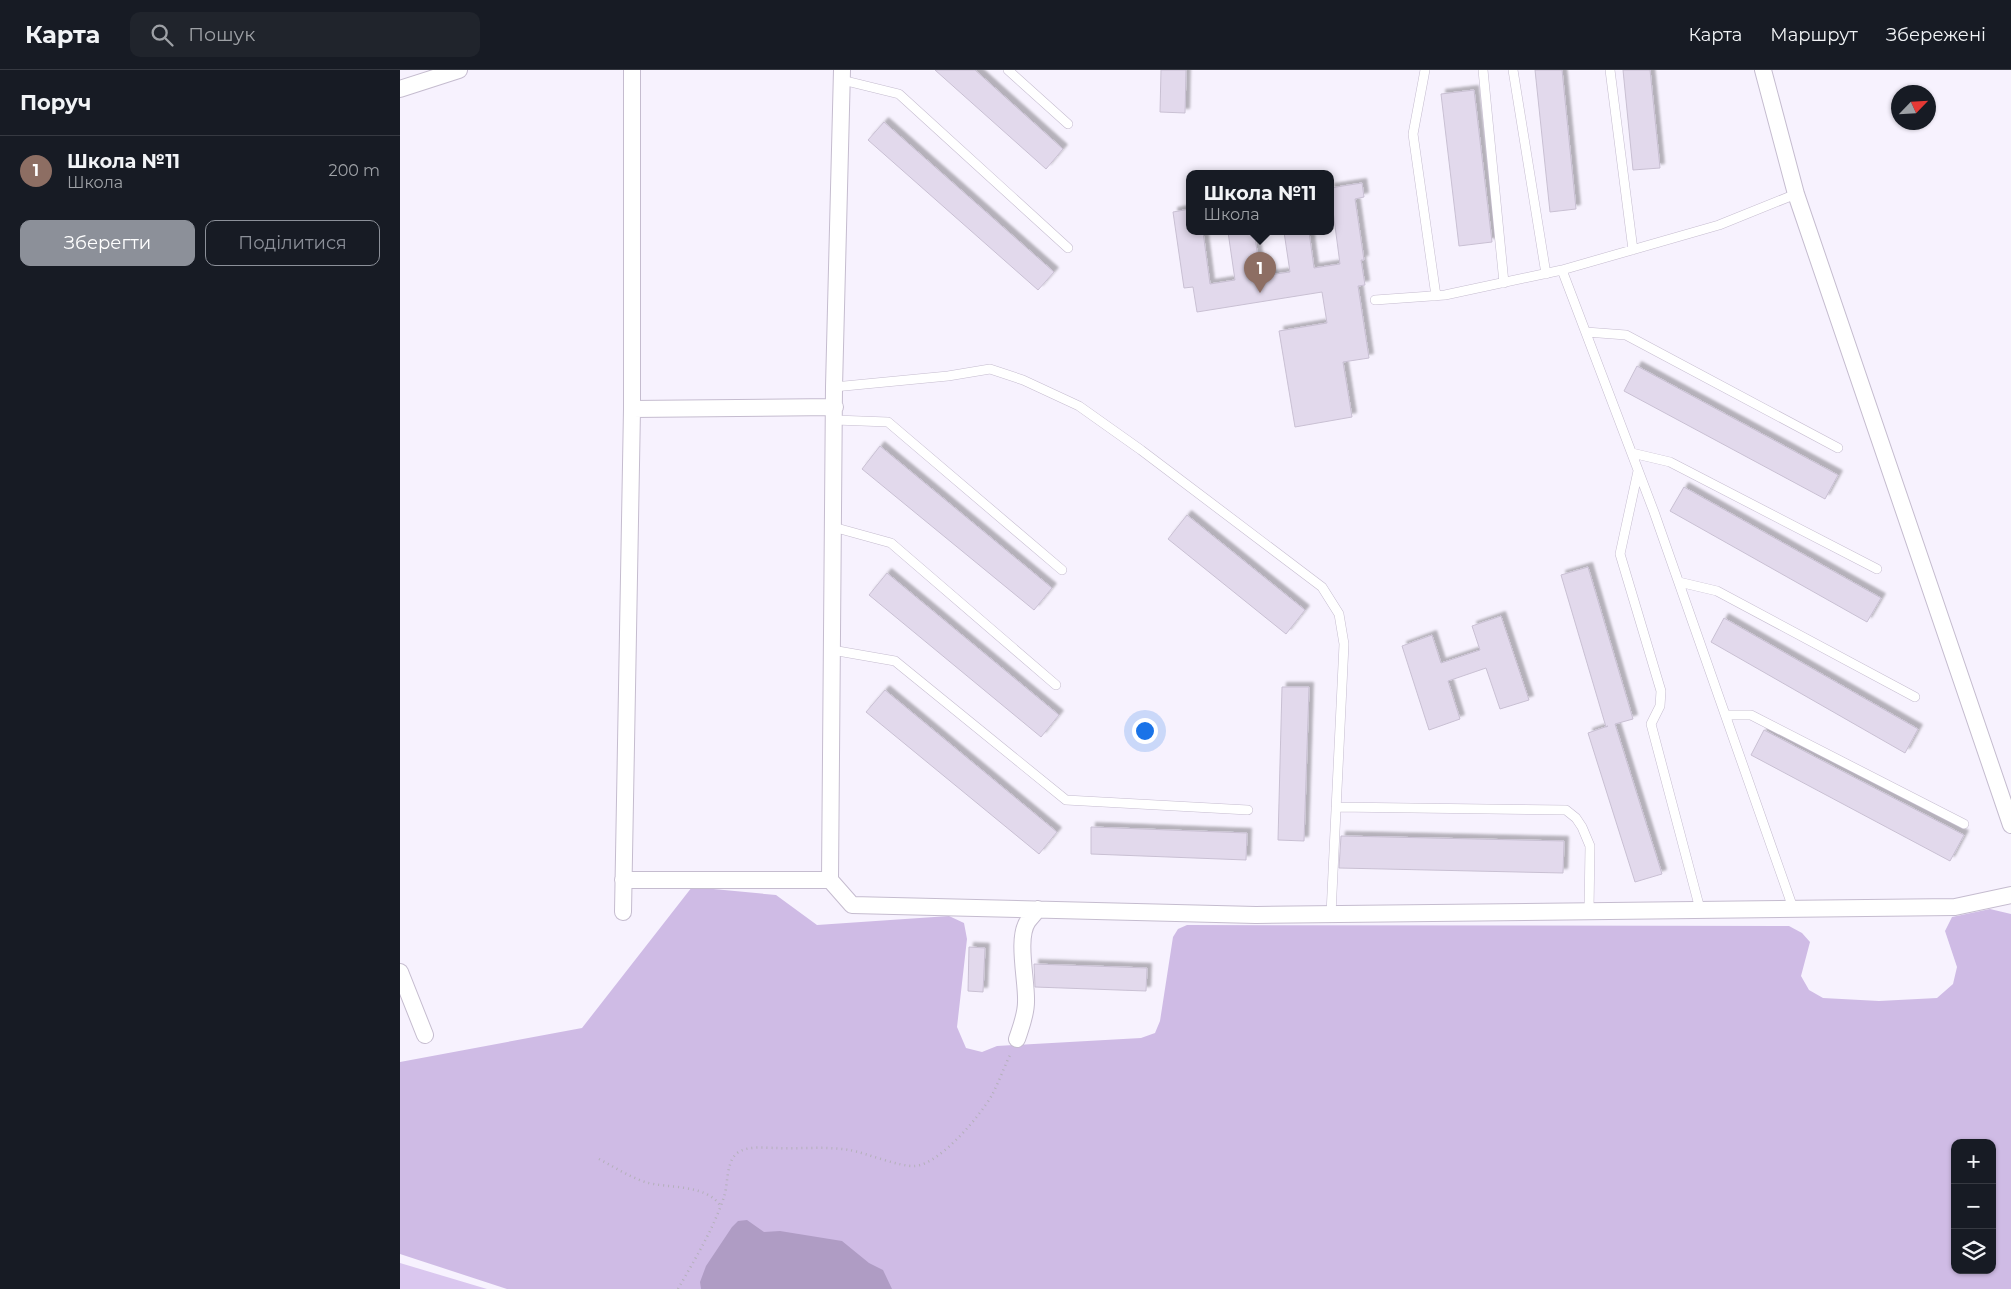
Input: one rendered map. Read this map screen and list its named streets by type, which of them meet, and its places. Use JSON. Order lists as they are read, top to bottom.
{
  "north": "top right",
  "page": {
    "header": "Карта",
    "search": "Пошук",
    "nav": ["Карта", "Маршрут", "Збережені"],
    "heading": "Поруч",
    "list": [
      {
        "mark": "1",
        "name": "Школа №11",
        "note": "Школа",
        "value": "200 m"
      }
    ],
    "popup": ["Школа №11", "Школа"],
    "buttons": ["Зберегти", "Поділитися"],
    "pins": "1",
    "map_buttons": ["+", "−"]
  }
}
